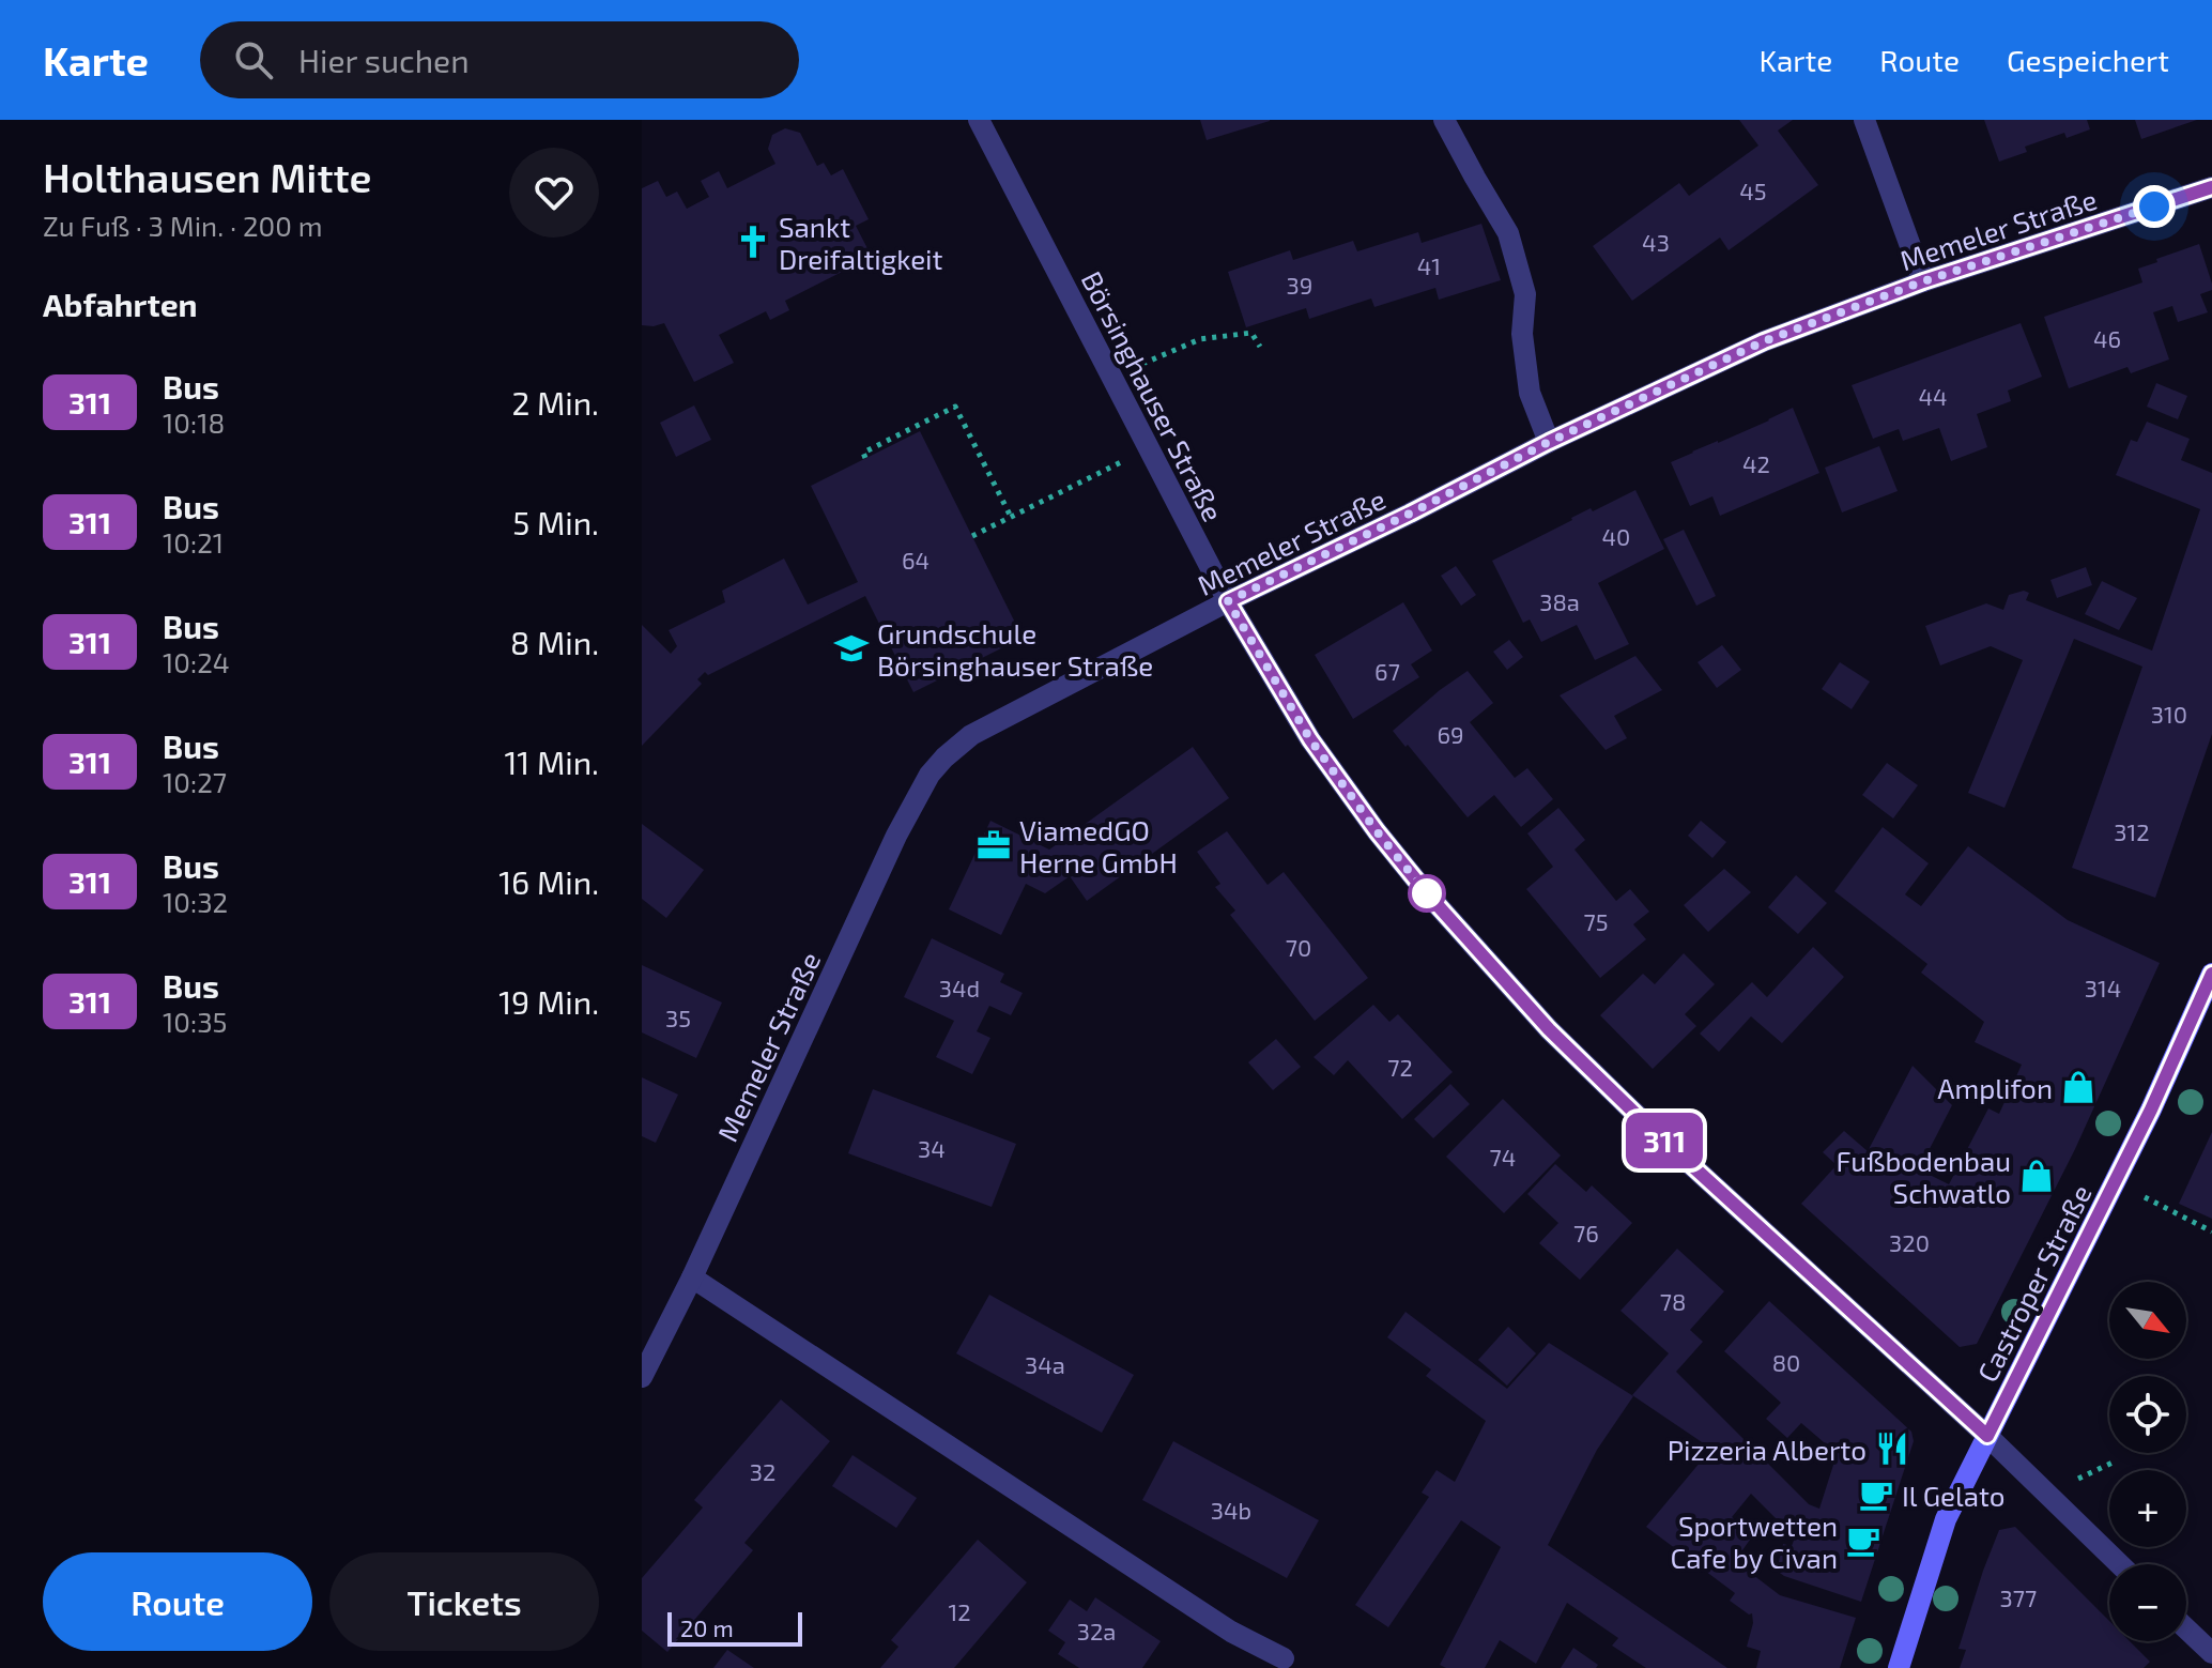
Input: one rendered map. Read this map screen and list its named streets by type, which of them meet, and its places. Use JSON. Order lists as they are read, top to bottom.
{
  "streets": {
    "main road": ["Castroper Straße"],
    "street": ["Memeler Straße", "Börsinghauser Straße"]
  },
  "crossings": [
    ["Memeler Straße", "Börsinghauser Straße"],
    ["Börsinghauser Straße", "Castroper Straße"]
  ],
  "places": {
    "church": ["Sankt Dreifaltigkeit"],
    "school or university": ["Grundschule Börsinghauser Straße"],
    "office": ["ViamedGO Herne GmbH"],
    "shop": ["Amplifon", "Fußbodenbau Schwatlo"],
    "restaurant": ["Pizzeria Alberto"],
    "cafe": ["Il Gelato", "Sportwetten Cafe by Civan"]
  },
  "lines": ["bus line 311"],
  "house_numbers": [
    "45",
    "43",
    "41",
    "39",
    "46",
    "44",
    "42",
    "40",
    "64",
    "38a",
    "67",
    "310",
    "69",
    "312",
    "75",
    "70",
    "34d",
    "314",
    "35",
    "72",
    "34",
    "74",
    "76",
    "320",
    "78",
    "80",
    "34a",
    "32",
    "34b",
    "377",
    "12",
    "32a"
  ],
  "scale_bar": "20 m",
  "north": "bottom right",
  "page": {
    "header": "Karte",
    "search": "Hier suchen",
    "nav": ["Karte", "Route", "Gespeichert"],
    "heading": [
      ["Holthausen Mitte", "Zu Fuß · 3 Min. · 200 m"],
      "Abfahrten"
    ],
    "on_map": "311",
    "list": [
      {
        "mark": "311",
        "name": "Bus",
        "note": "10:18",
        "value": "2 Min."
      },
      {
        "mark": "311",
        "name": "Bus",
        "note": "10:21",
        "value": "5 Min."
      },
      {
        "mark": "311",
        "name": "Bus",
        "note": "10:24",
        "value": "8 Min."
      },
      {
        "mark": "311",
        "name": "Bus",
        "note": "10:27",
        "value": "11 Min."
      },
      {
        "mark": "311",
        "name": "Bus",
        "note": "10:32",
        "value": "16 Min."
      },
      {
        "mark": "311",
        "name": "Bus",
        "note": "10:35",
        "value": "19 Min."
      }
    ],
    "map_buttons": ["+", "−"],
    "buttons": ["Route", "Tickets"],
    "scale": "20 m"
  }
}
